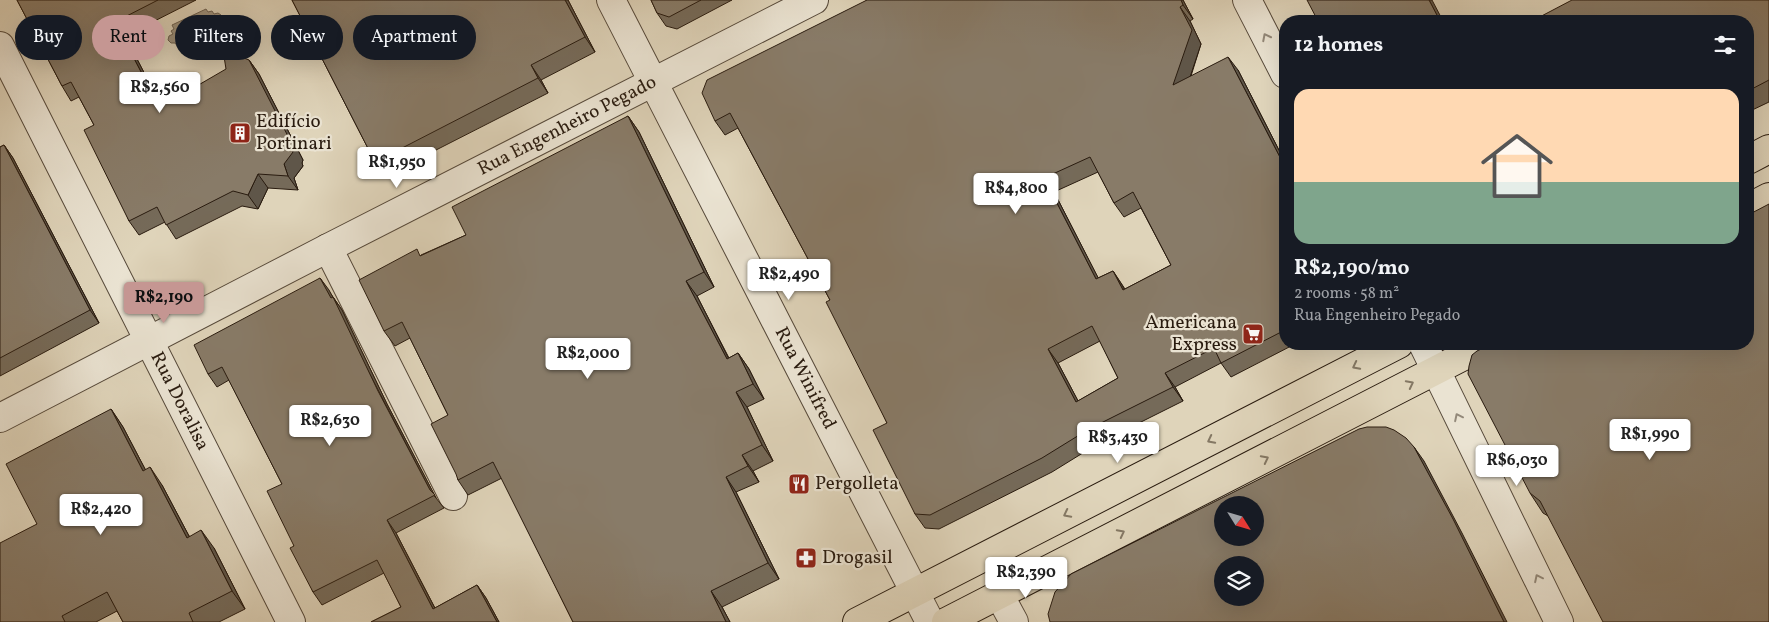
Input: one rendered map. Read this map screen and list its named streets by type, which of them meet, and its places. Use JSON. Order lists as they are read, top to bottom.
{
  "streets": {
    "street": ["Rua Engenheiro Pegado", "Rua Winifred", "Rua Doralisa"]
  },
  "crossings": [
    ["Rua Engenheiro Pegado", "Rua Winifred"],
    ["Rua Engenheiro Pegado", "Rua Doralisa"]
  ],
  "places": {
    "building": ["Edifício Portinari"],
    "supermarket": ["Americana Express"],
    "restaurant": ["Pergolleta"],
    "pharmacy": ["Drogasil"]
  },
  "north": "bottom right",
  "page": {
    "chip": [
      "Buy",
      "Rent",
      "Filters",
      "New",
      "Apartment"
    ],
    "heading": "12 homes",
    "price": [
      "R$2,560",
      "R$1,950",
      "R$4,800",
      "R$2,490",
      "R$2,190",
      "R$2,000",
      "R$2,630",
      "R$1,990",
      "R$3,430",
      "R$6,030",
      "R$2,420",
      "R$2,390"
    ],
    "list": [
      {
        "name": "R$2,190/mo",
        "note": "2 rooms · 58 m² · Rua Engenheiro Pegado"
      }
    ]
  }
}
